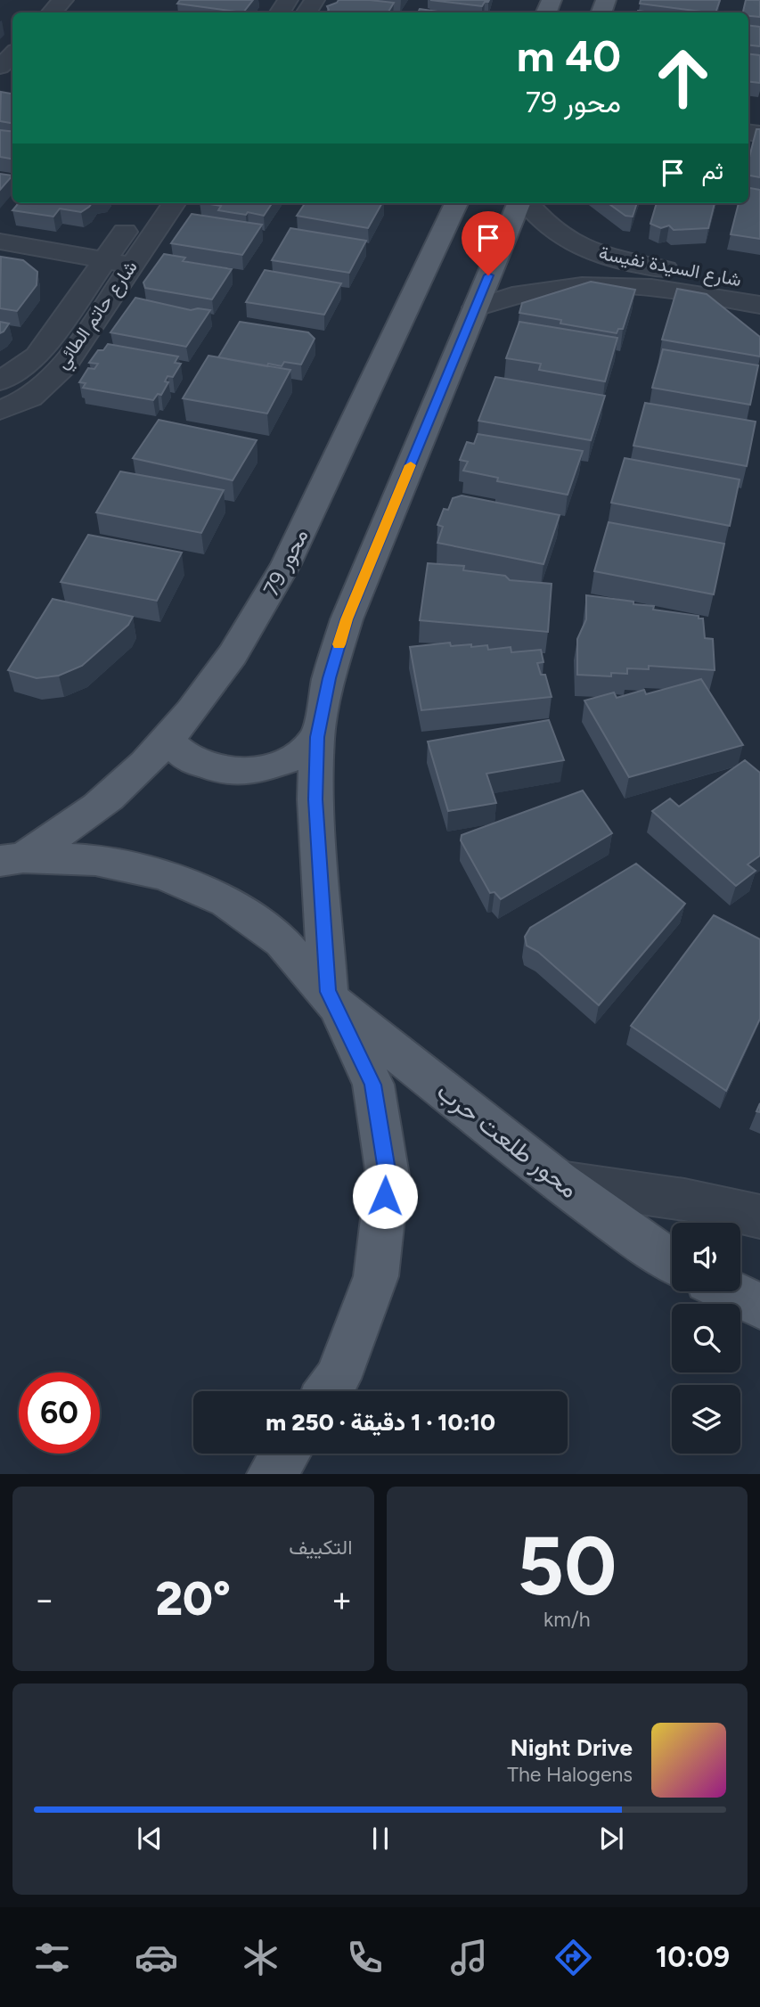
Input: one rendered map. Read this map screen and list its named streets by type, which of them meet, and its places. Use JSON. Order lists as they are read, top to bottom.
{
  "streets": {
    "main road": ["محور 79", "محور طلعت حرب"],
    "street": ["شارع السيدة نفيسة", "شارع حاتم الطائي"]
  },
  "page": {
    "turn": ["40 m", "محور 79"],
    "then": "ثم",
    "limit": "60",
    "trip": "10:10 · 1 دقيقة · 250 m",
    "tile": [
      ["50", "km/h"],
      "التكييف"
    ],
    "heat": ["−", "20°", "+"],
    "song": ["Night Drive", "The Halogens"],
    "tabs": "10:09"
  }
}
